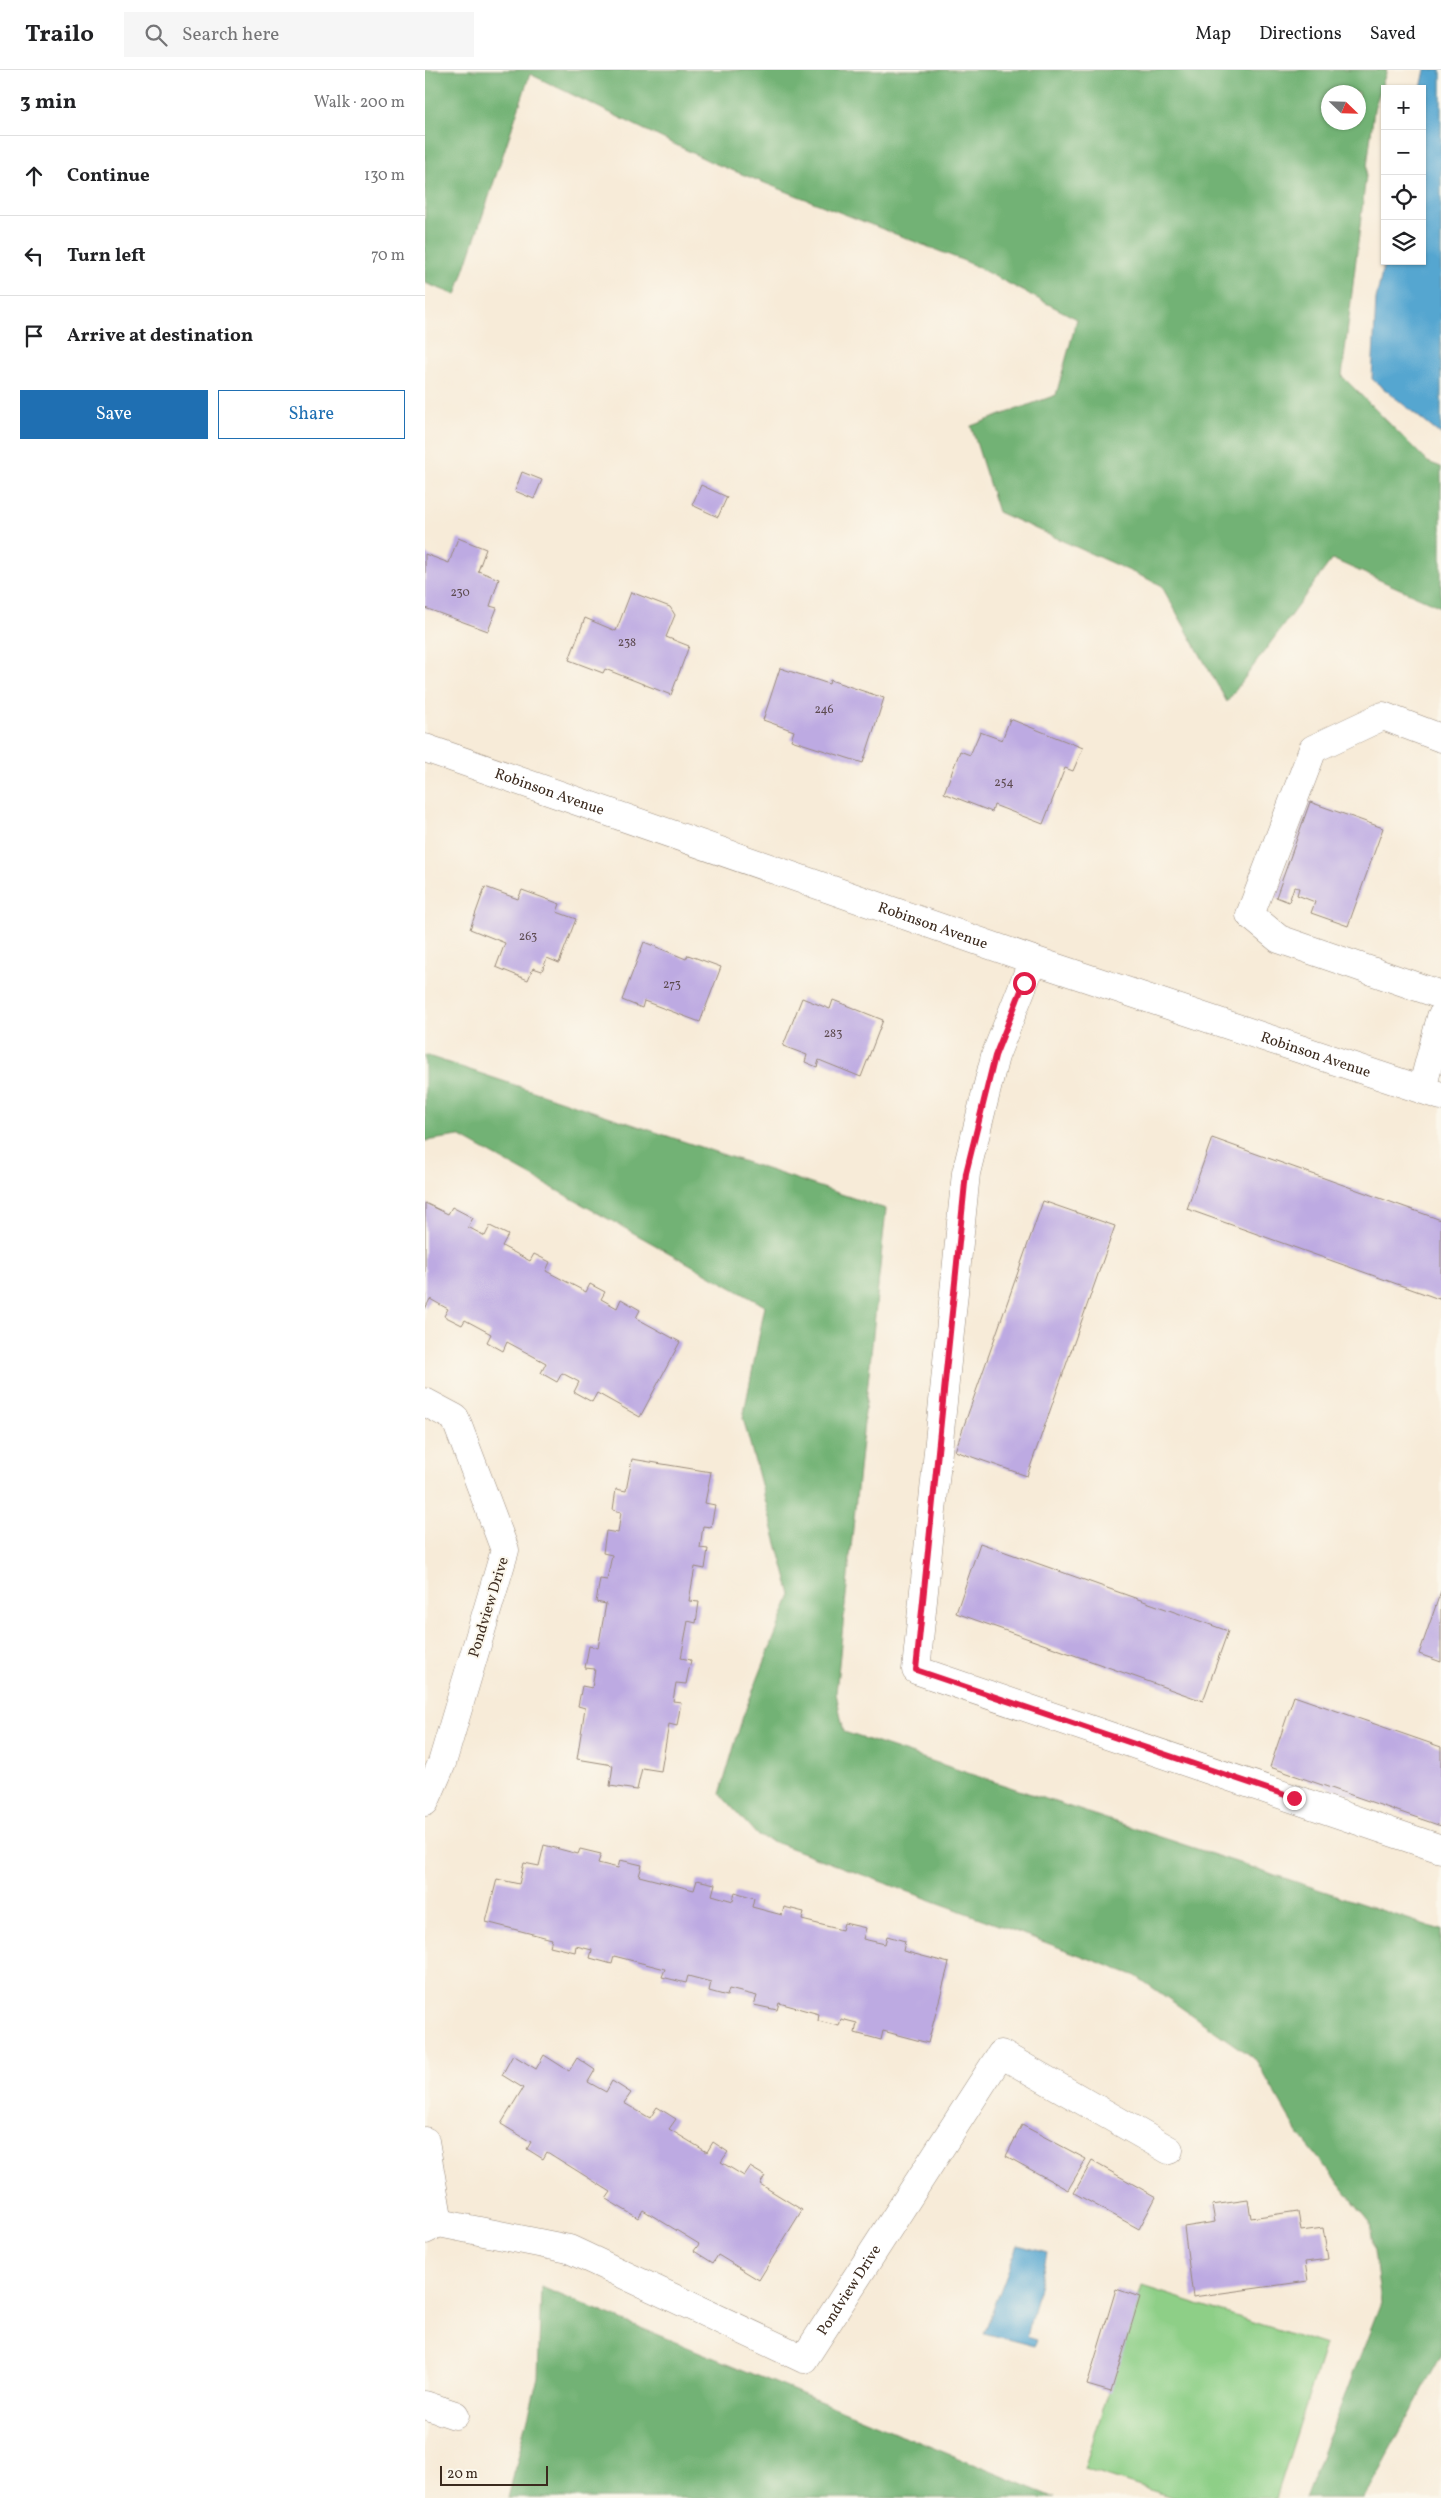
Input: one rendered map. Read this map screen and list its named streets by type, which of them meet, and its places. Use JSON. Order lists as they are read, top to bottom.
{
  "streets": {
    "street": ["Robinson Avenue", "Pondview Drive"]
  },
  "house_numbers": [
    "230",
    "238",
    "246",
    "254",
    "263",
    "273",
    "283"
  ],
  "scale_bar": "20 m",
  "north": "bottom right",
  "page": {
    "header": "Trailo",
    "search": "Search here",
    "nav": ["Map", "Directions", "Saved"],
    "heading": ["3 min", "Walk · 200 m"],
    "map_buttons": ["+", "−"],
    "list": [
      ["Continue", "130 m"],
      ["Turn left", "70 m"],
      "Arrive at destination"
    ],
    "buttons": ["Save", "Share"],
    "scale": "20 m"
  }
}
